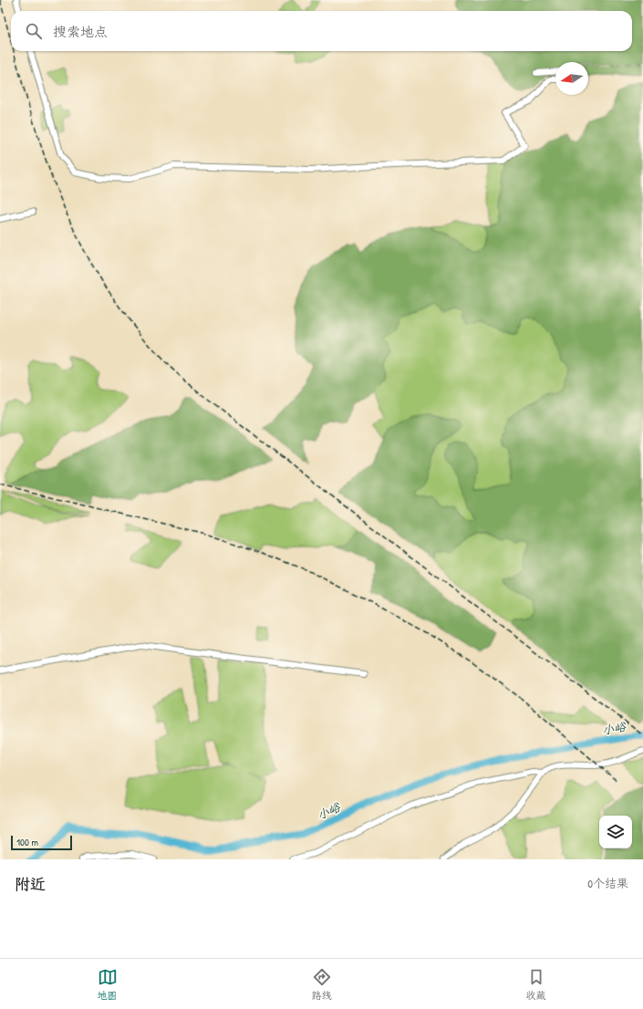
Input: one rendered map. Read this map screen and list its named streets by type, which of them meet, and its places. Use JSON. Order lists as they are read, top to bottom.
{
  "water": ["小峪"],
  "scale_bar": "100 m",
  "north": "left",
  "page": {
    "search": "搜索地点",
    "scale": "100 m",
    "heading": ["附近", "0个结果"],
    "nav": ["地图", "路线", "收藏"]
  }
}
